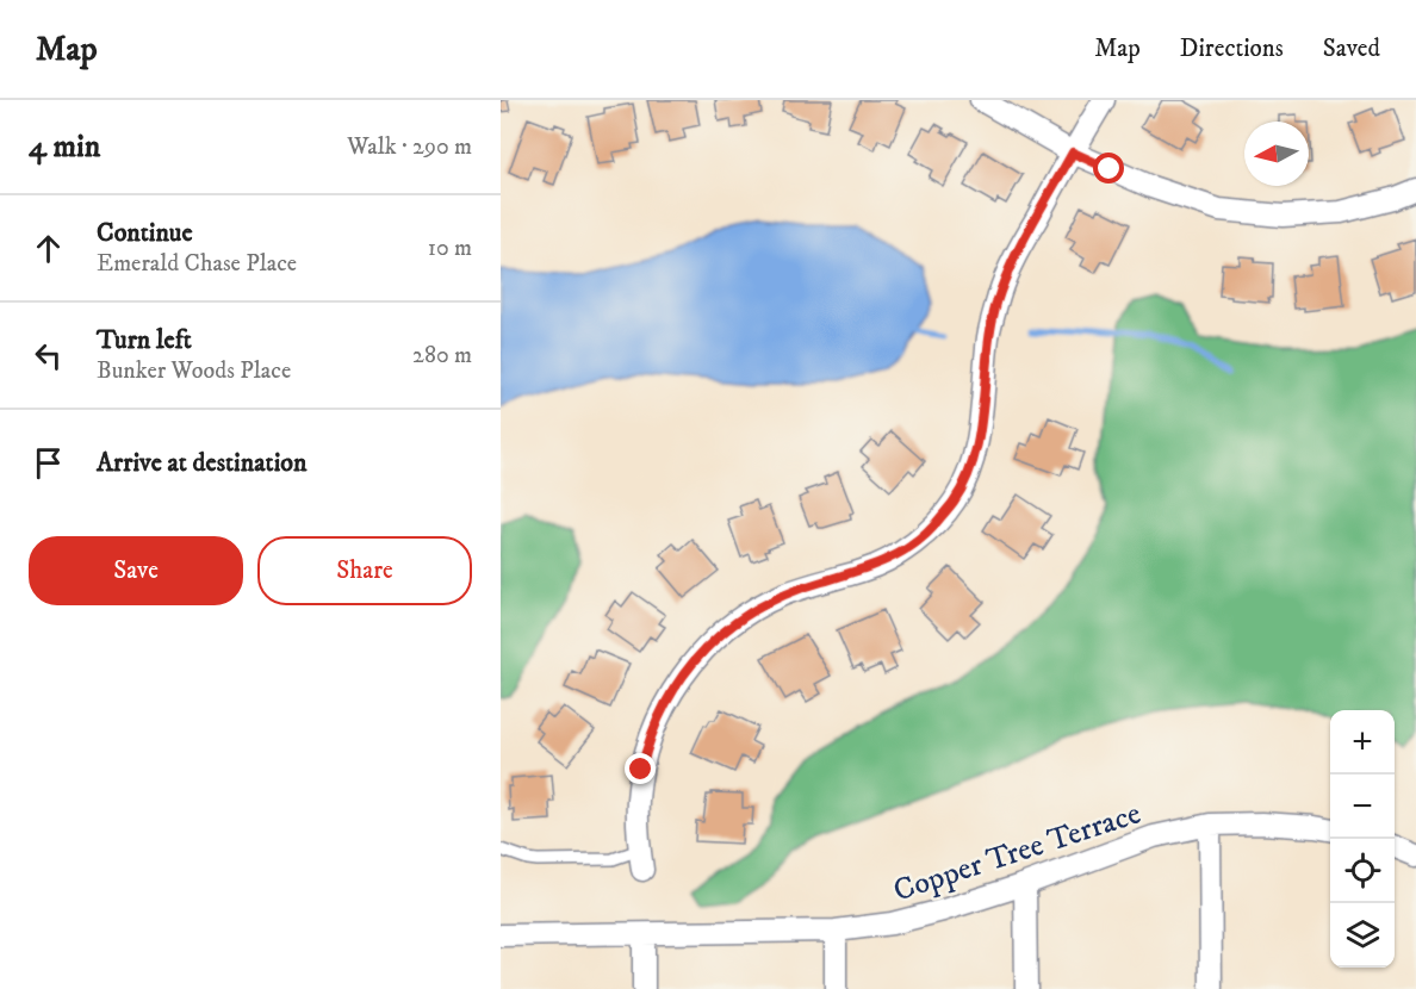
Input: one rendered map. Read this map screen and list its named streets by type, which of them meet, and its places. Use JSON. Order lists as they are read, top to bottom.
{
  "streets": {
    "street": ["Copper Tree Terrace"]
  },
  "north": "left",
  "page": {
    "header": "Map",
    "nav": ["Map", "Directions", "Saved"],
    "heading": ["4 min", "Walk · 290 m"],
    "list": [
      ["Continue", "Emerald Chase Place", "10 m"],
      ["Turn left", "Bunker Woods Place", "280 m"],
      "Arrive at destination"
    ],
    "buttons": ["Save", "Share"],
    "map_buttons": ["+", "−"]
  }
}
